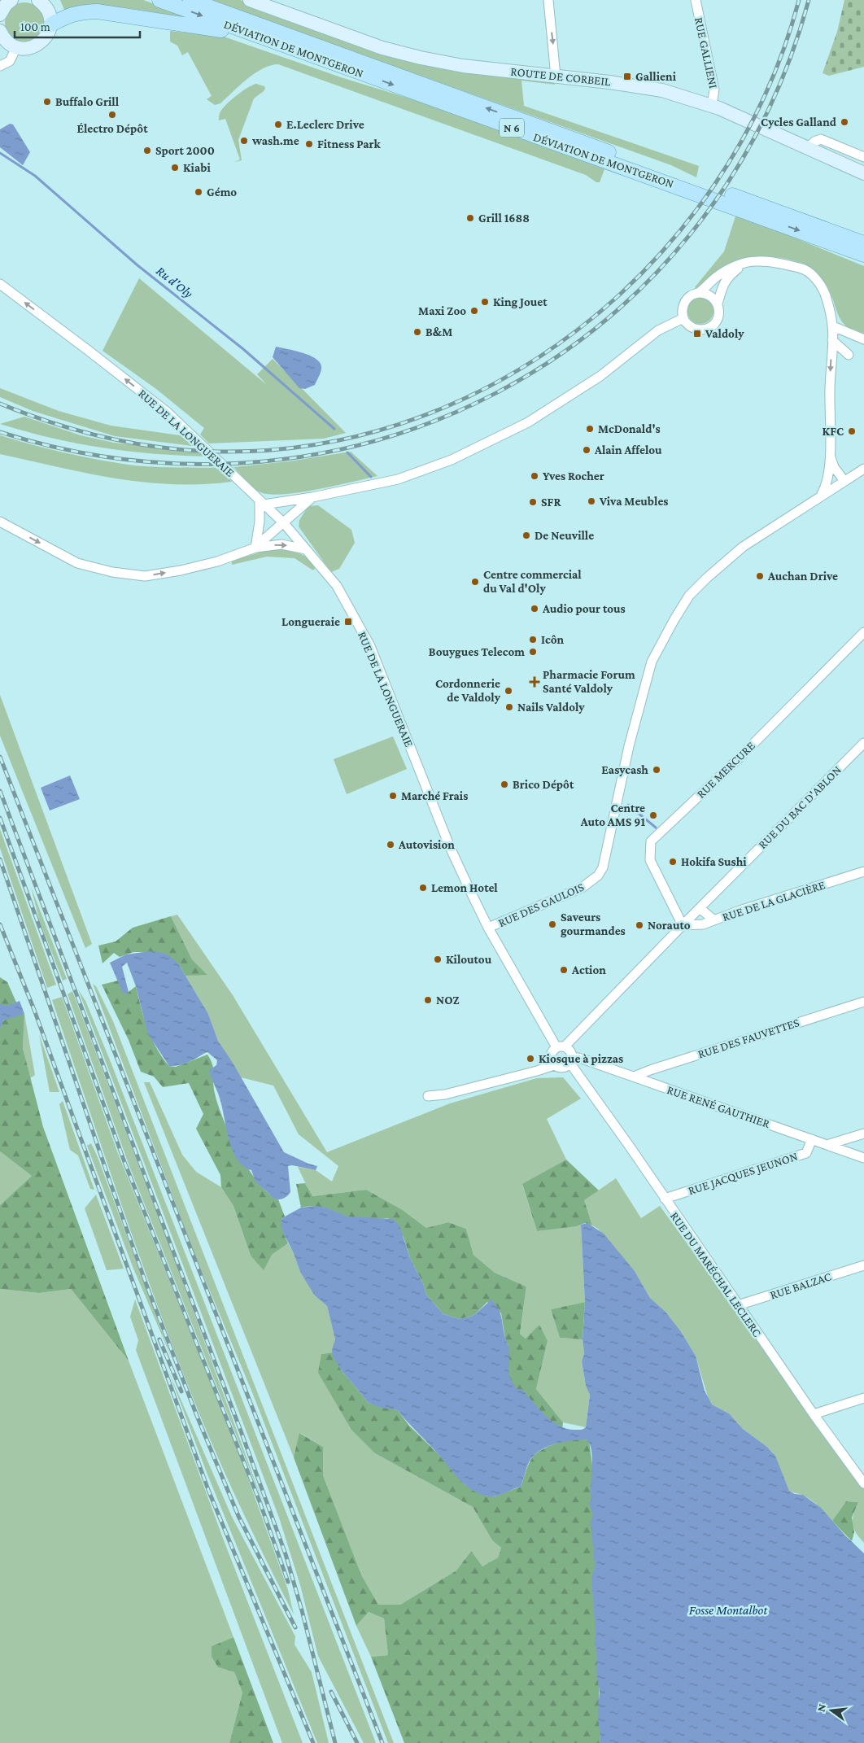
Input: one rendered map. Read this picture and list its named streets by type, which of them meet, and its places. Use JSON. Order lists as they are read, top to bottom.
{
  "streets": {
    "main road": ["DÉVIATION DE MONTGERON", "ROUTE DE CORBEIL", "N 6"],
    "street": [
      "RUE GALLIENI",
      "RUE DE LA LONGUERAIE",
      "RUE MERCURE",
      "RUE DU BAC D'ABLON",
      "RUE DE LA GLACIÈRE",
      "RUE DES GAULOIS",
      "RUE DES FAUVETTES",
      "RUE RENÉ GAUTHIER",
      "RUE JACQUES JEUNON",
      "RUE DU MARÉCHAL LECLERC",
      "RUE BALZAC"
    ]
  },
  "crossings": [
    ["RUE GALLIENI", "ROUTE DE CORBEIL"],
    ["RUE DE LA LONGUERAIE", "RUE DU BAC D'ABLON"],
    ["RUE DE LA LONGUERAIE", "RUE DES GAULOIS"],
    ["RUE DE LA LONGUERAIE", "RUE RENÉ GAUTHIER"],
    ["RUE DE LA LONGUERAIE", "RUE DU MARÉCHAL LECLERC"],
    ["RUE MERCURE", "RUE DU BAC D'ABLON"],
    ["RUE MERCURE", "RUE DE LA GLACIÈRE"],
    ["RUE DU BAC D'ABLON", "RUE DE LA GLACIÈRE"],
    ["RUE DU BAC D'ABLON", "RUE RENÉ GAUTHIER"],
    ["RUE DU BAC D'ABLON", "RUE DU MARÉCHAL LECLERC"],
    ["RUE DES FAUVETTES", "RUE RENÉ GAUTHIER"],
    ["RUE RENÉ GAUTHIER", "RUE JACQUES JEUNON"],
    ["RUE RENÉ GAUTHIER", "RUE DU MARÉCHAL LECLERC"],
    ["RUE JACQUES JEUNON", "RUE DU MARÉCHAL LECLERC"],
    ["RUE DU MARÉCHAL LECLERC", "RUE BALZAC"]
  ],
  "one_way": ["RUE DE LA LONGUERAIE"],
  "water": ["Ru d'Oly", "Fosse Montalbot"],
  "places": {
    "transit": ["Gallieni", "Valdoly", "Longueraie"],
    "other": [
      "Buffalo Grill",
      "Électro Dépôt",
      "Cycles Galland",
      "E.Leclerc Drive",
      "wash.me",
      "Fitness Park",
      "Sport 2000",
      "Kiabi",
      "Gémo",
      "Grill 1688",
      "King Jouet",
      "Maxi Zoo",
      "B&M",
      "McDonald's",
      "KFC",
      "Alain Affelou",
      "Yves Rocher",
      "Viva Meubles",
      "SFR",
      "De Neuville",
      "Auchan Drive",
      "Centre commercial du Val d'Oly",
      "Audio pour tous",
      "Icôn",
      "Bouygues Telecom",
      "Cordonnerie de Valdoly",
      "Nails Valdoly",
      "Easycash",
      "Brico Dépôt",
      "Marché Frais",
      "Centre Auto AMS 91",
      "Autovision",
      "Hokifa Sushi",
      "Lemon Hotel",
      "Saveurs gourmandes",
      "Norauto",
      "Kiloutou",
      "Action",
      "NOZ",
      "Kiosque à pizzas"
    ],
    "health": ["Pharmacie Forum Santé Valdoly"]
  },
  "scale_bar": "100 m",
  "north": "left"
}
